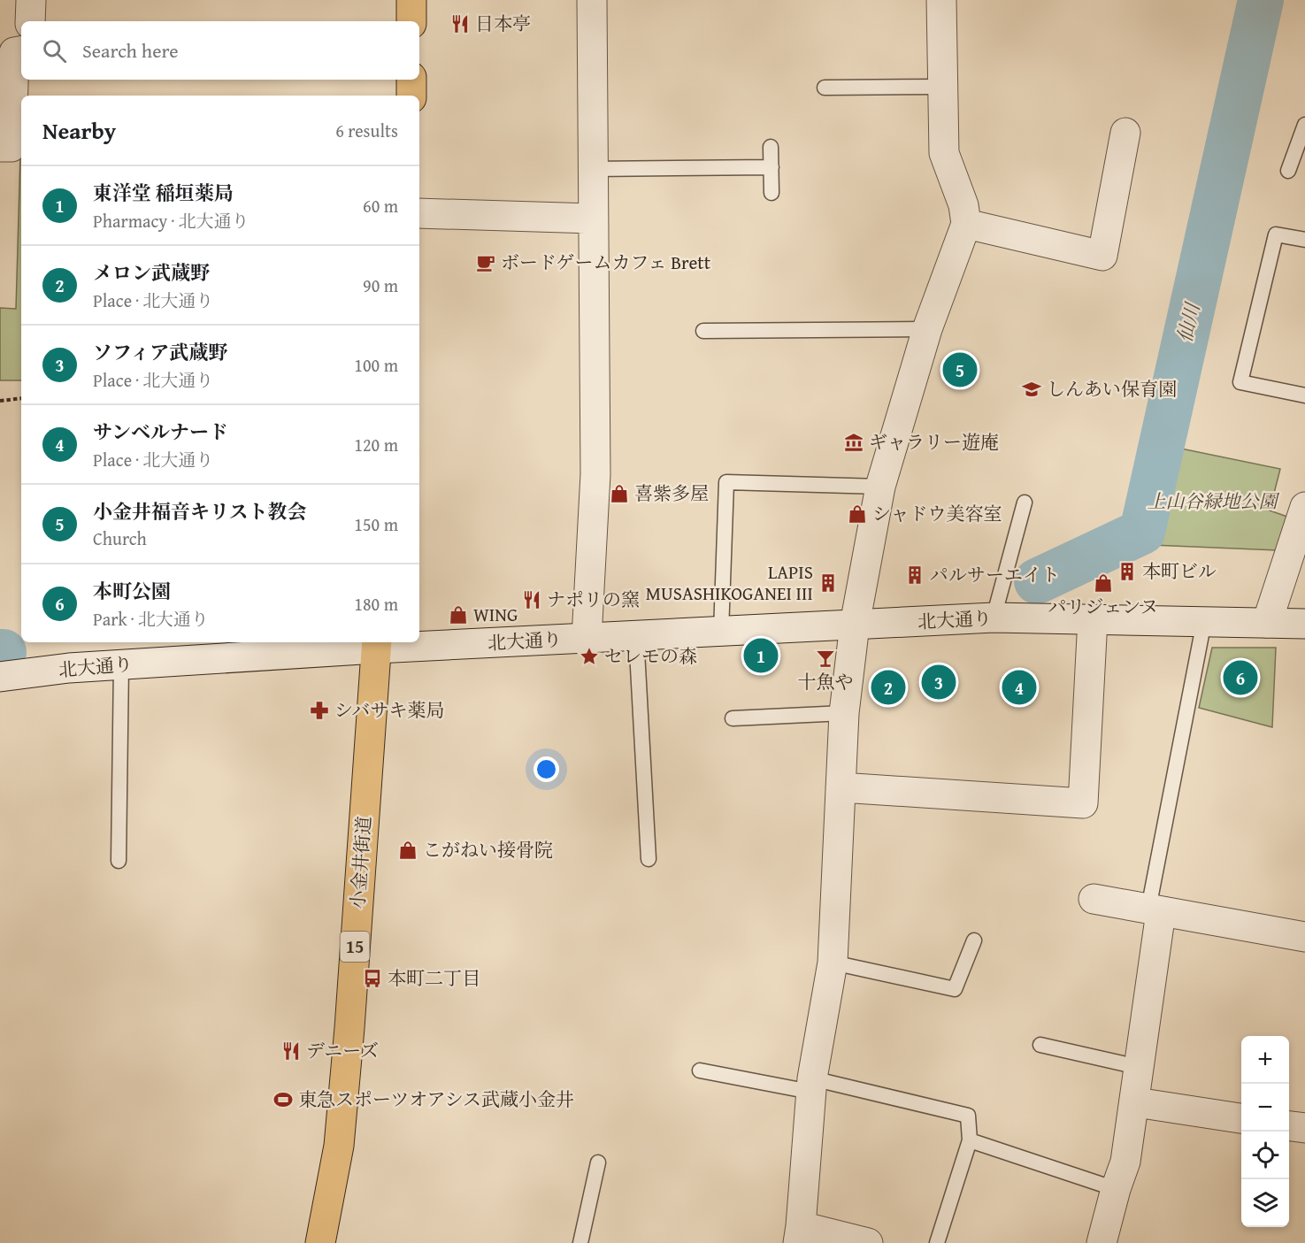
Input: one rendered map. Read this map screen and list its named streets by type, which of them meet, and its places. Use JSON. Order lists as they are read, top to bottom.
{
  "streets": {
    "main road": ["小金井街道", "15"],
    "street": ["北大通り"]
  },
  "crossings": [
    ["北大通り", "小金井街道"]
  ],
  "water": ["仙川"],
  "parks": ["上山谷緑地公園"],
  "places": {
    "restaurant": ["日本亭", "ナポリの窯", "デニーズ"],
    "cafe": ["ボードゲームカフェ Brett"],
    "school or university": ["しんあい保育園"],
    "museum": ["ギャラリー遊庵"],
    "shop": [
      "喜紫多屋",
      "シャドウ美容室",
      "パリジェンヌ",
      "WING",
      "こがねい接骨院"
    ],
    "building": ["本町ビル", "パルサーエイト", "LAPIS MUSASHIKOGANEI Ⅲ"],
    "place": ["セレモの森"],
    "bar": ["十魚や"],
    "pharmacy": ["シバサキ薬局"],
    "bus stop": ["本町二丁目"],
    "sports": ["東急スポーツオアシス武蔵小金井"]
  },
  "page": {
    "search": "Search here",
    "heading": ["Nearby", "6 results"],
    "list": [
      {
        "mark": "1",
        "name": "東洋堂 稲垣薬局",
        "note": "Pharmacy · 北大通り",
        "value": "60 m"
      },
      {
        "mark": "2",
        "name": "メロン武蔵野",
        "note": "Place · 北大通り",
        "value": "90 m"
      },
      {
        "mark": "3",
        "name": "ソフィア武蔵野",
        "note": "Place · 北大通り",
        "value": "100 m"
      },
      {
        "mark": "4",
        "name": "サンベルナード",
        "note": "Place · 北大通り",
        "value": "120 m"
      },
      {
        "mark": "5",
        "name": "小金井福音キリスト教会",
        "note": "Church",
        "value": "150 m"
      },
      {
        "mark": "6",
        "name": "本町公園",
        "note": "Park · 北大通り",
        "value": "180 m"
      }
    ],
    "pins": [
      "5",
      "1",
      "6",
      "3",
      "2",
      "4"
    ],
    "map_buttons": ["+", "−"]
  }
}
